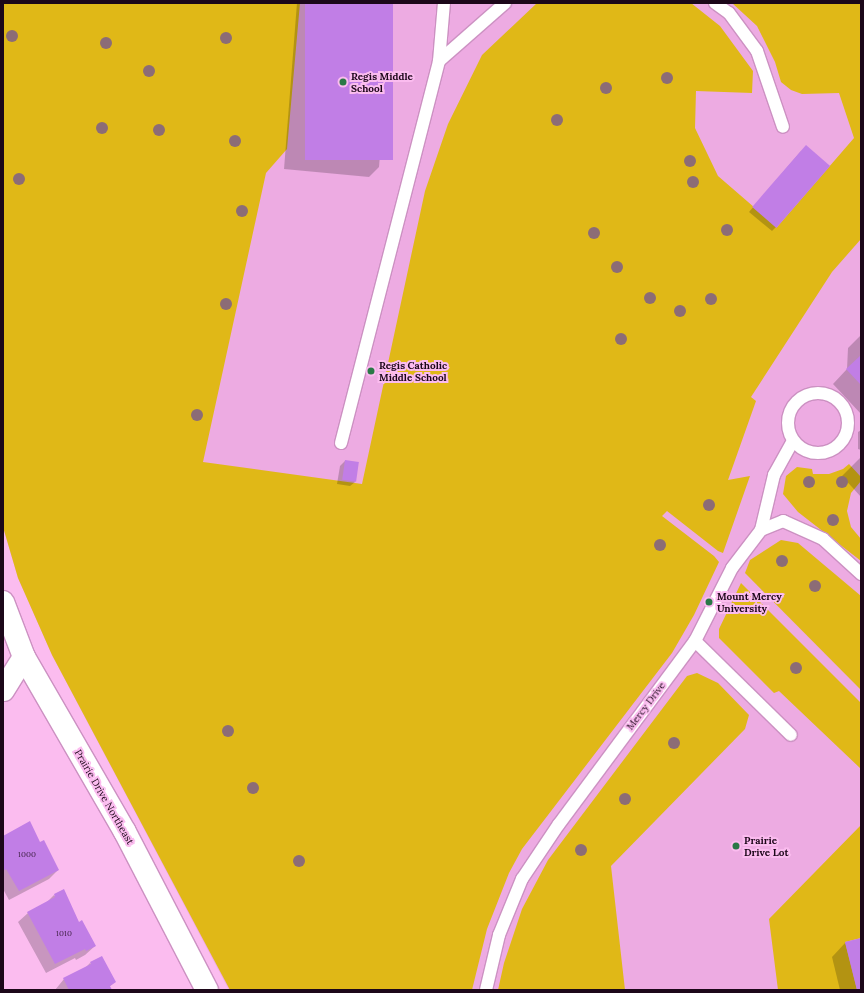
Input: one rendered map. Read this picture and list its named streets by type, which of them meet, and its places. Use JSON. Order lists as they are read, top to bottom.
{
  "streets": {
    "street": ["Prairie Drive Northeast"],
    "lane": ["Mercy Drive"]
  },
  "places": [
    "Regis Middle School",
    "Regis Catholic Middle School",
    "Mount Mercy University",
    "Prairie Drive Lot"
  ],
  "house_numbers": ["1000", "1010"]
}
